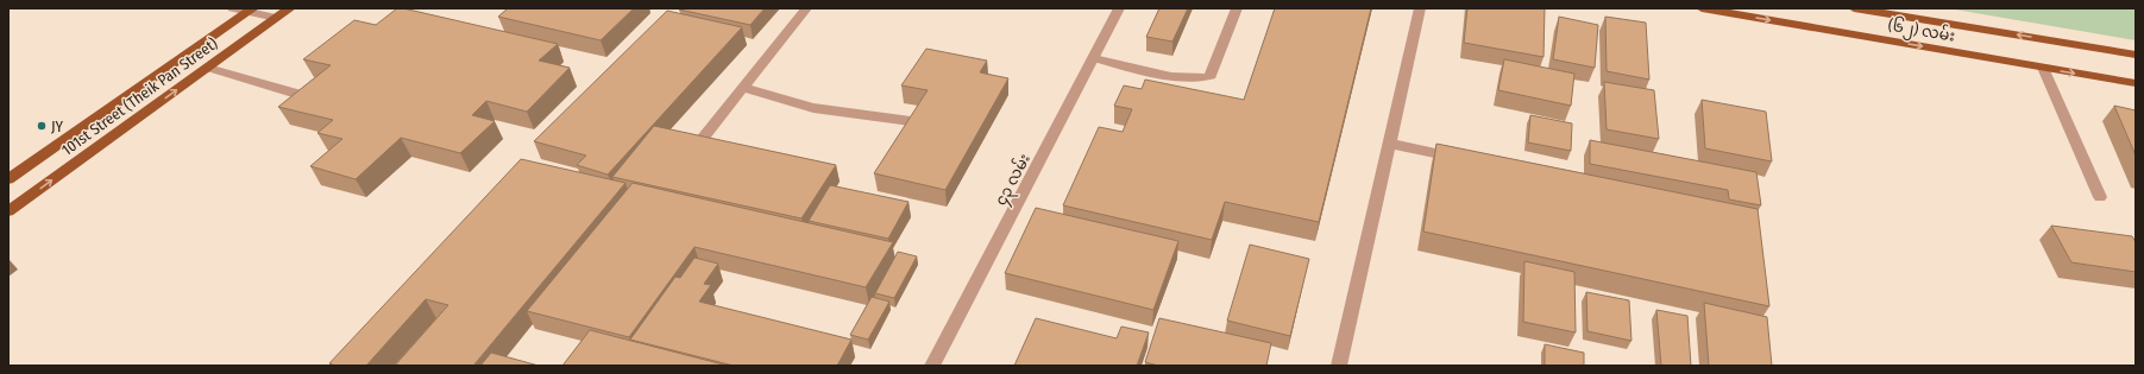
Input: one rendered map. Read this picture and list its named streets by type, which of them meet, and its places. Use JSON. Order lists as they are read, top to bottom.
{
  "streets": {
    "main road": ["(၆၂) လမ်း", "101st Street (Theik Pan Street)"],
    "street": ["၄၃ လမ်း"]
  },
  "places": ["JY"]
}
